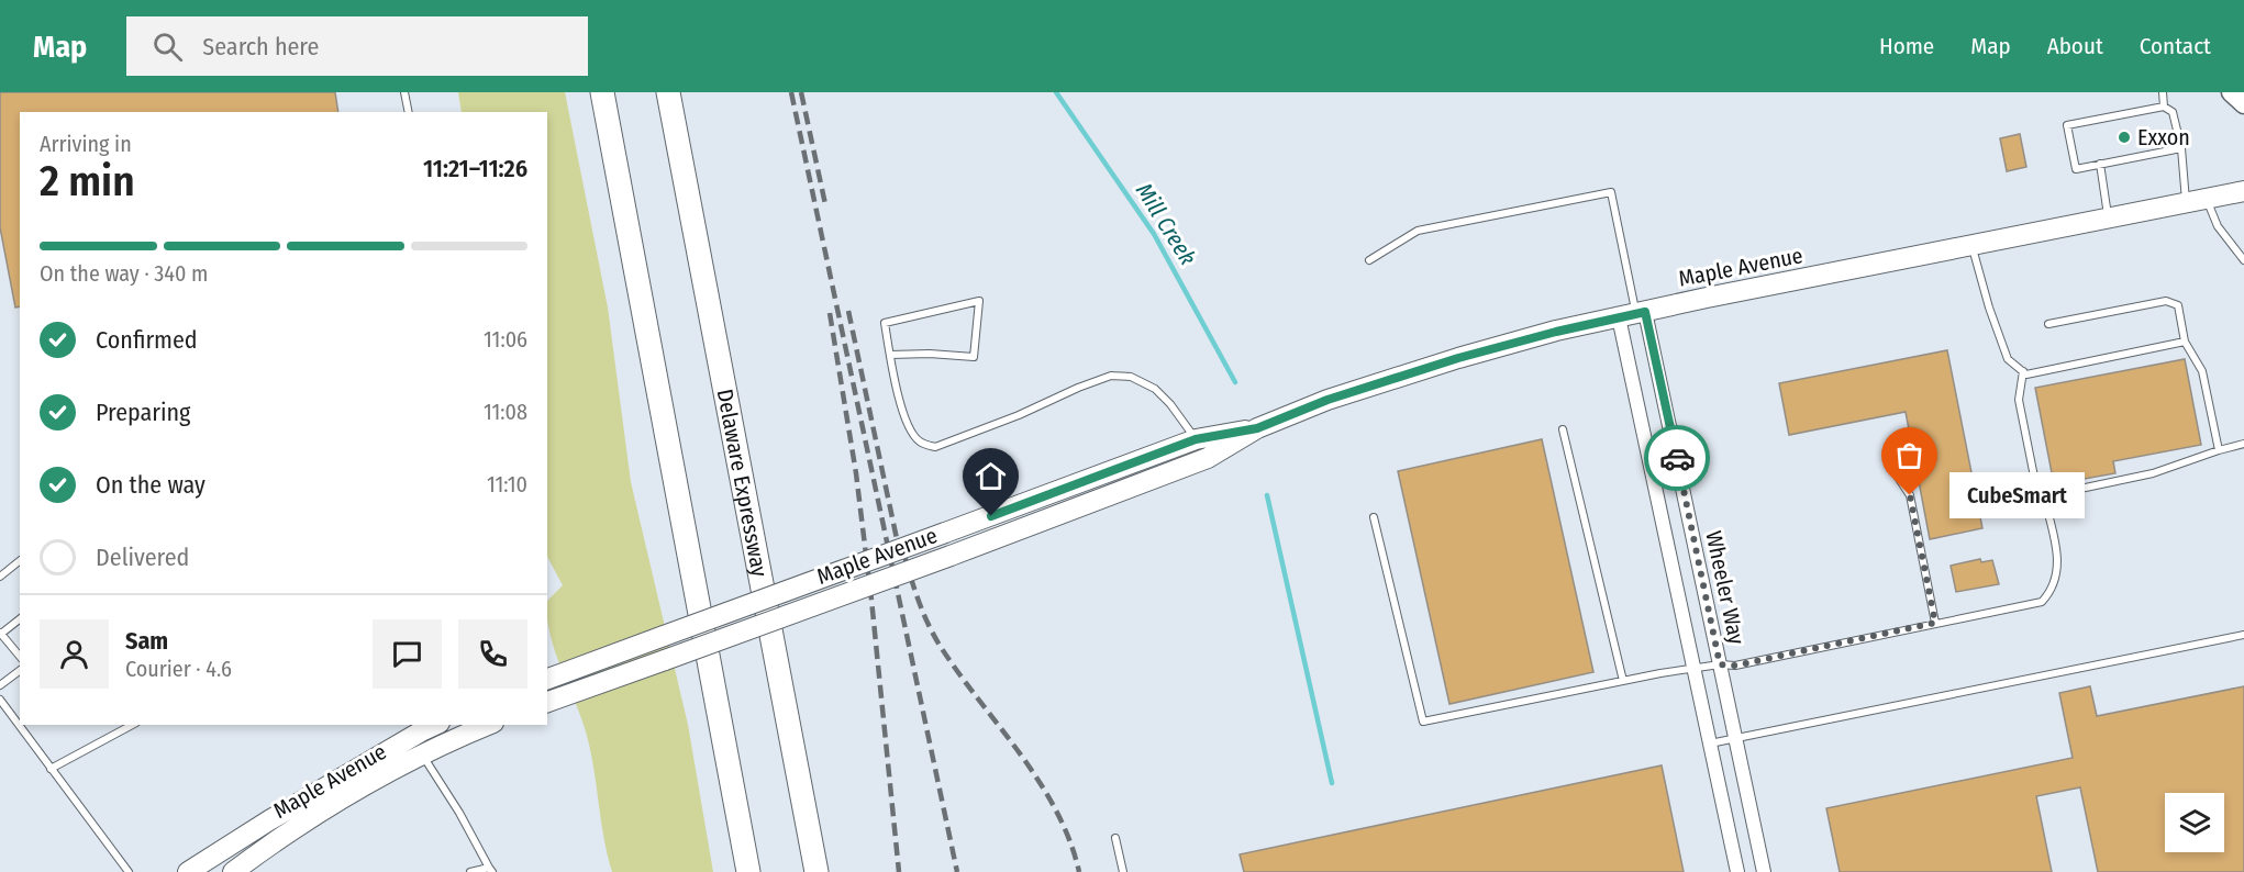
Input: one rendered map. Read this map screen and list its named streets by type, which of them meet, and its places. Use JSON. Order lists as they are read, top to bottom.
{
  "streets": {
    "highway": ["Delaware Expressway"],
    "main road": ["Maple Avenue"],
    "street": ["Wheeler Way"]
  },
  "crossings": [
    ["Maple Avenue", "Wheeler Way"]
  ],
  "water": ["Mill Creek"],
  "places": ["Exxon", "CubeSmart"],
  "page": {
    "header": "Map",
    "search": "Search here",
    "nav": [
      "Home",
      "Map",
      "About",
      "Contact"
    ],
    "heading": ["2 min", "Arriving in", "11:21–11:26"],
    "panel": ["Sam", "Courier · 4.6"],
    "bar": "On the way · 340 m",
    "list": [
      ["Confirmed", "11:06"],
      ["Preparing", "11:08"],
      ["On the way", "11:10"],
      "Delivered"
    ],
    "bubble": "CubeSmart"
  }
}
